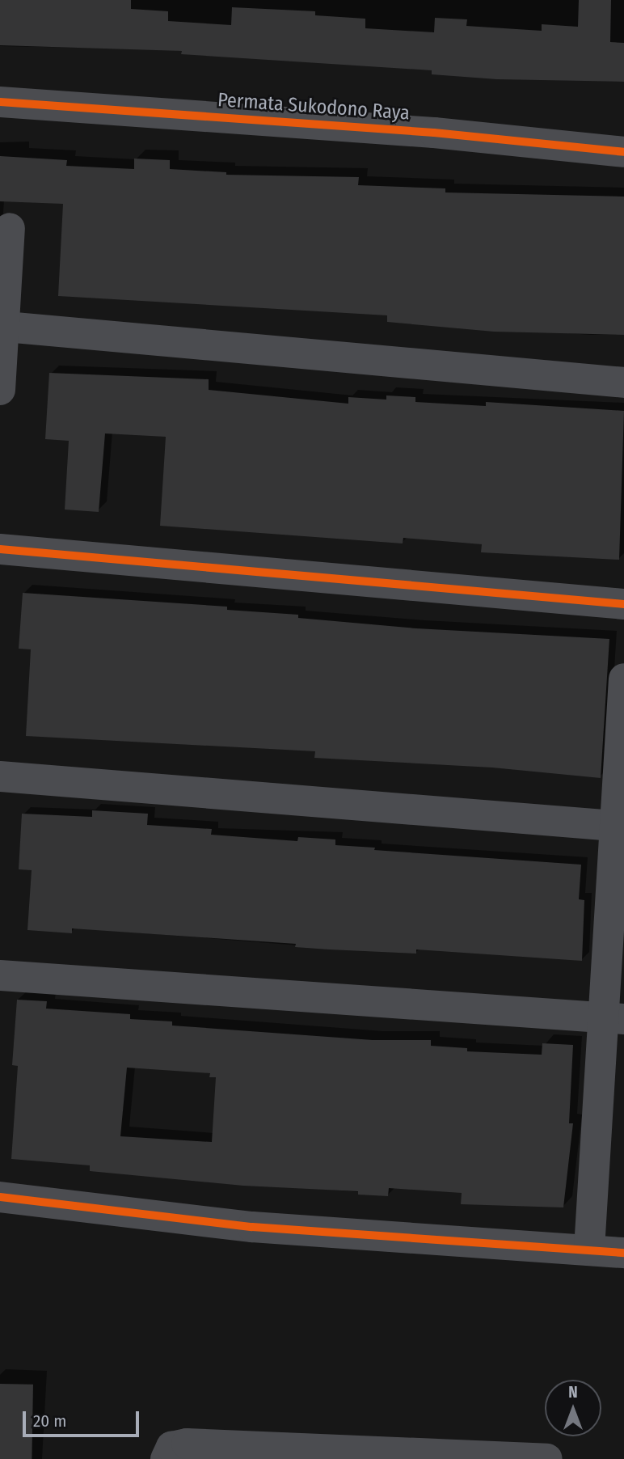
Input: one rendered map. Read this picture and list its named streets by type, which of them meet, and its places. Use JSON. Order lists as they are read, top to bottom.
{
  "streets": {
    "street": ["Permata Sukodono Raya"]
  },
  "scale_bar": "20 m",
  "north": "top"
}
